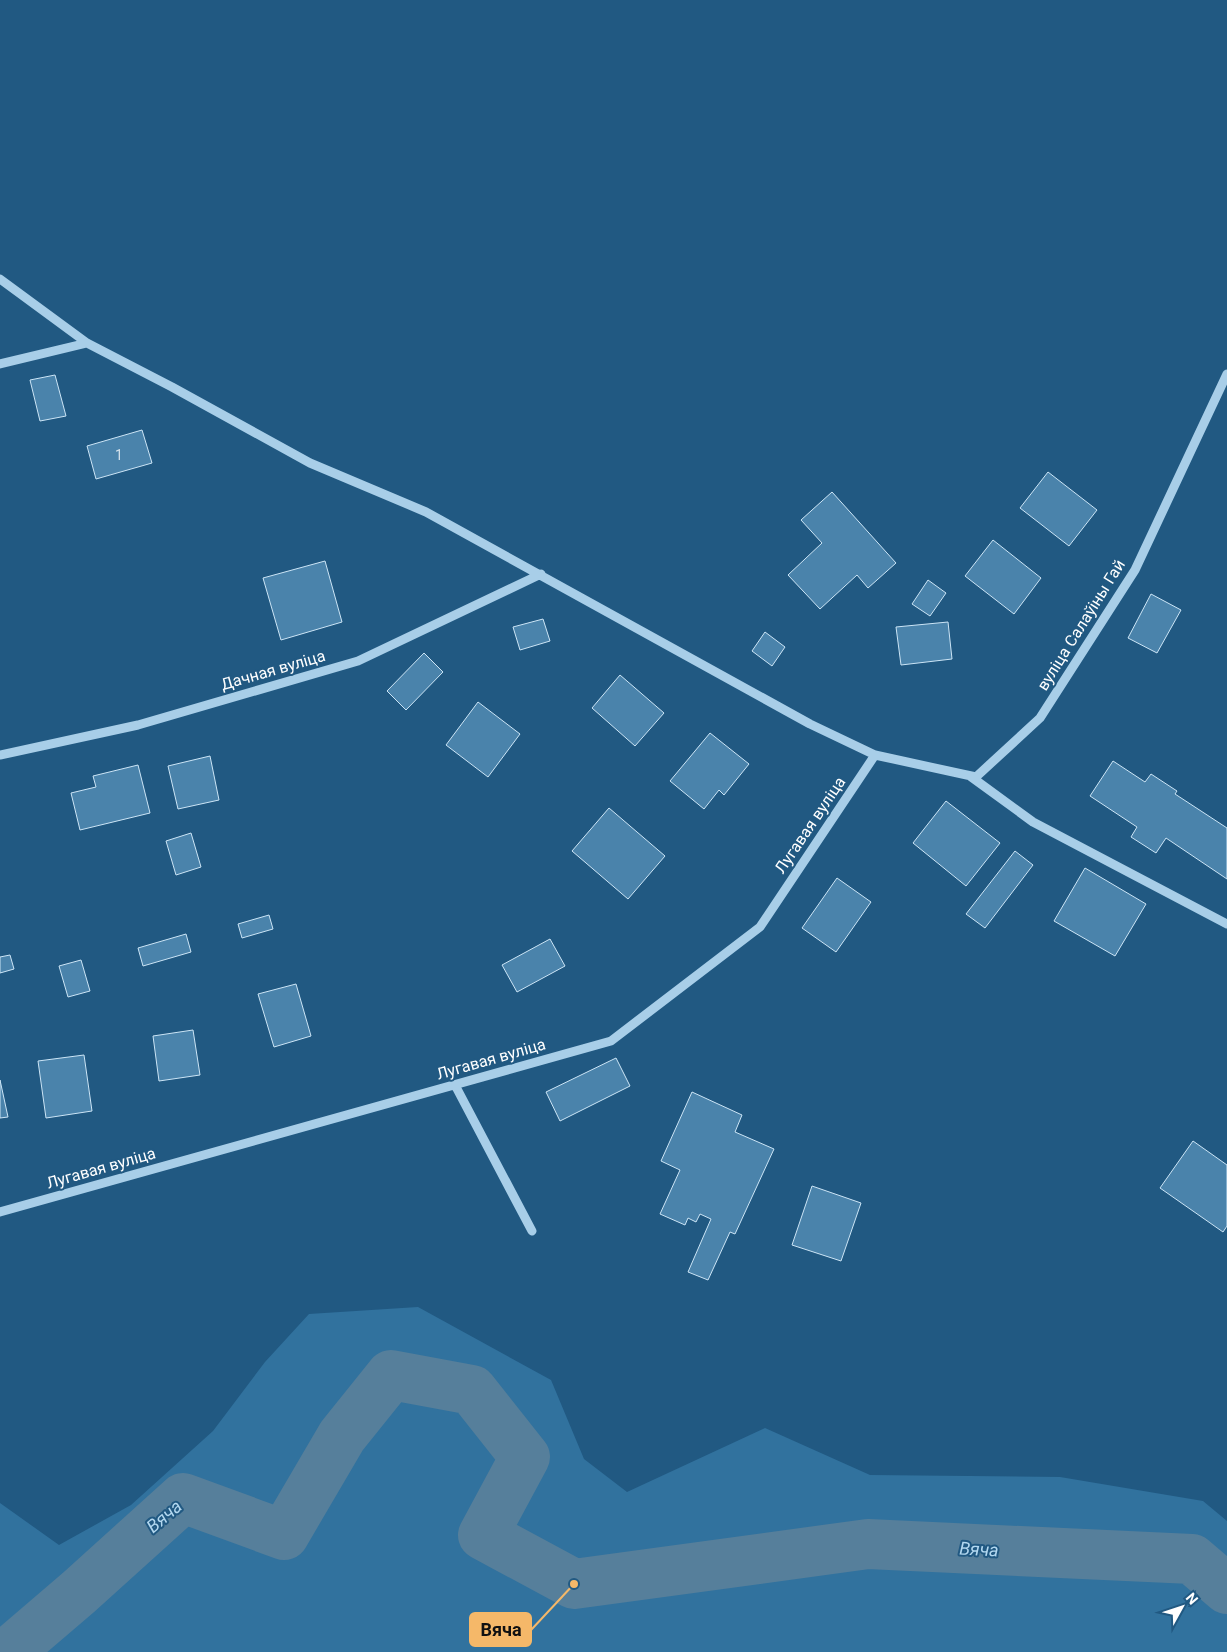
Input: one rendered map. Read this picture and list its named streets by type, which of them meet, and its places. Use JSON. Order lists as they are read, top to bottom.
{
  "streets": {
    "street": ["вуліца Салаўіны Гай", "Дачная вуліца", "Лугавая вуліца"]
  },
  "water": ["Вяча"],
  "places": ["Вяча"],
  "house_numbers": ["1"],
  "north": "top right"
}
